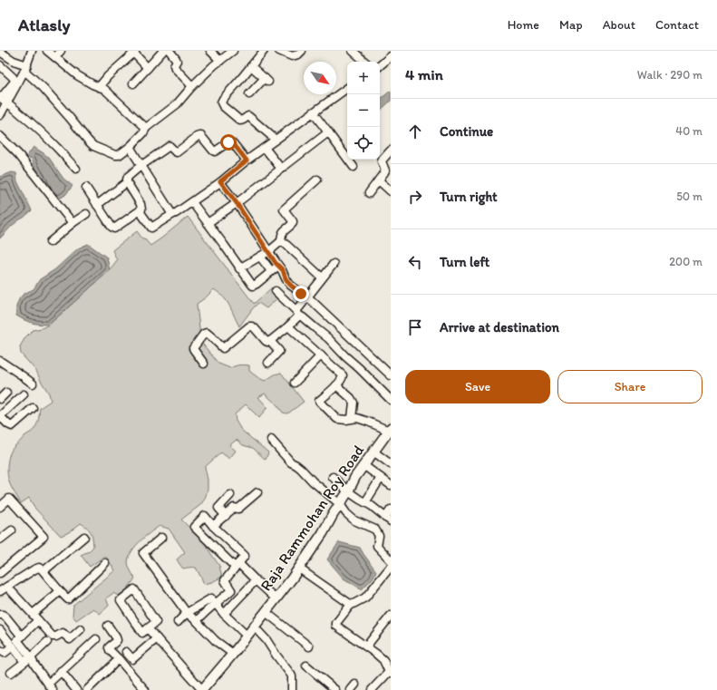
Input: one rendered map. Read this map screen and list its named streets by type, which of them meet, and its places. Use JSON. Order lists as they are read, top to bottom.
{
  "streets": {
    "main road": ["Raja Rammohan Roy Road"]
  },
  "north": "bottom right",
  "page": {
    "header": "Atlasly",
    "nav": [
      "Home",
      "Map",
      "About",
      "Contact"
    ],
    "heading": ["4 min", "Walk · 290 m"],
    "map_buttons": ["+", "−"],
    "list": [
      ["Continue", "40 m"],
      ["Turn right", "50 m"],
      ["Turn left", "200 m"],
      "Arrive at destination"
    ],
    "buttons": ["Save", "Share"]
  }
}
